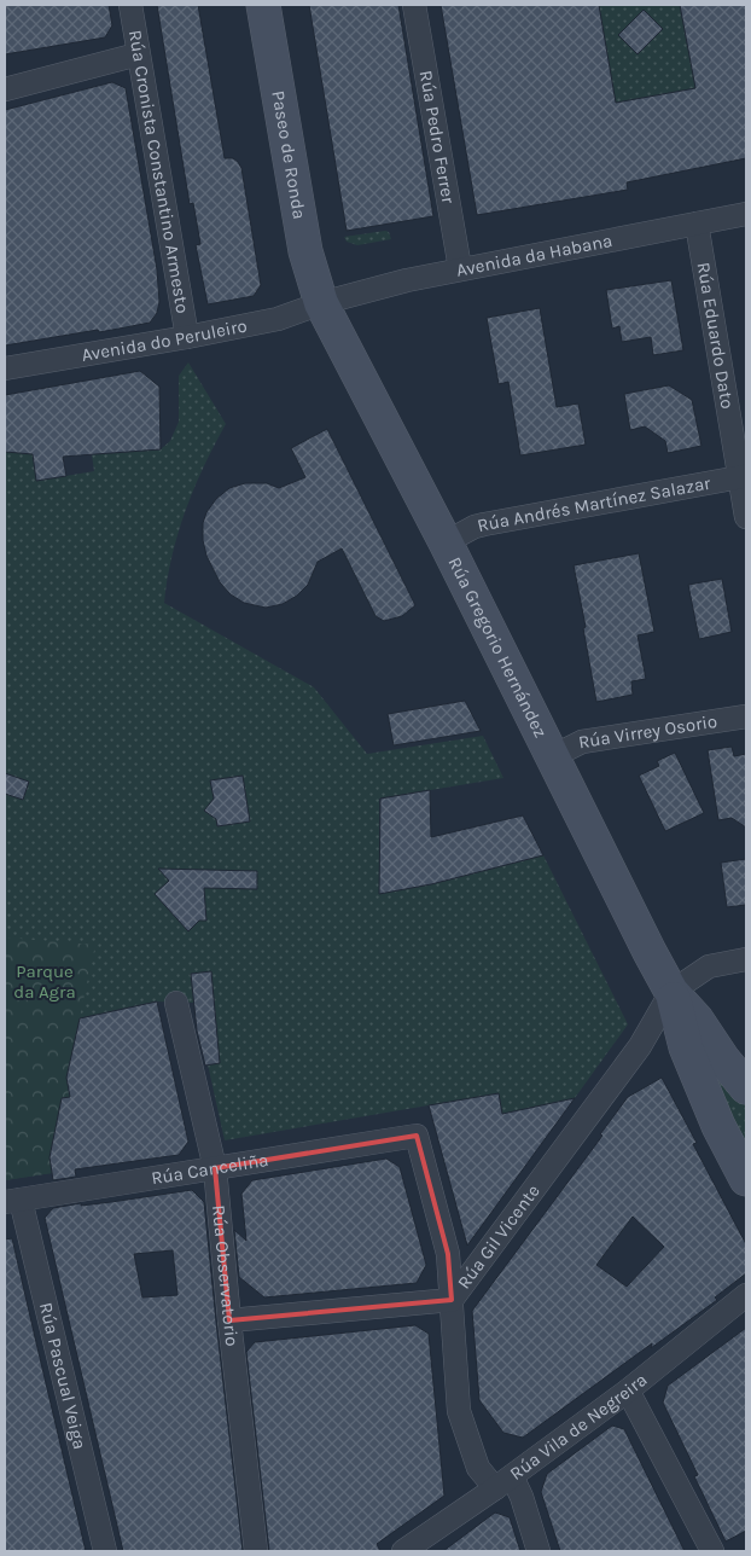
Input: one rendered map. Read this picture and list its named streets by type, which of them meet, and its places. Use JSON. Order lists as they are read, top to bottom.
{
  "streets": {
    "street": [
      "Rúa Pedro Ferrer",
      "Paseo de Ronda",
      "Rúa Cronista Constantino Armesto",
      "Avenida da Habana",
      "Rúa Eduardo Dato",
      "Avenida do Peruleiro",
      "Rúa Andrés Martínez Salazar",
      "Rúa Gregorio Hernández",
      "Rúa Virrey Osorio",
      "Rúa Canceliña",
      "Rúa Gil Vicente",
      "Rúa Observatorio",
      "Rúa Pascual Veiga",
      "Rúa Vila de Negreira"
    ]
  },
  "crossings": [
    ["Rúa Pedro Ferrer", "Avenida da Habana"],
    ["Paseo de Ronda", "Avenida da Habana"],
    ["Paseo de Ronda", "Avenida do Peruleiro"],
    ["Paseo de Ronda", "Rúa Gregorio Hernández"],
    ["Rúa Cronista Constantino Armesto", "Avenida do Peruleiro"],
    ["Avenida da Habana", "Rúa Eduardo Dato"],
    ["Avenida da Habana", "Avenida do Peruleiro"],
    ["Avenida da Habana", "Rúa Gregorio Hernández"],
    ["Rúa Eduardo Dato", "Rúa Andrés Martínez Salazar"],
    ["Avenida do Peruleiro", "Rúa Gregorio Hernández"],
    ["Rúa Andrés Martínez Salazar", "Rúa Gregorio Hernández"],
    ["Rúa Gregorio Hernández", "Rúa Virrey Osorio"],
    ["Rúa Gregorio Hernández", "Rúa Gil Vicente"],
    ["Rúa Canceliña", "Rúa Gil Vicente"],
    ["Rúa Canceliña", "Rúa Observatorio"],
    ["Rúa Canceliña", "Rúa Pascual Veiga"],
    ["Rúa Gil Vicente", "Rúa Observatorio"]
  ],
  "parks": ["Parque da Agra"]
}
